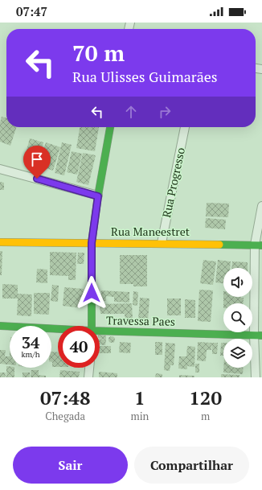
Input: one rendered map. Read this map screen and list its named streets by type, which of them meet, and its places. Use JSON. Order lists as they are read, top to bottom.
{
  "streets": {
    "street": ["Rua Progresso", "Rua Maneestret", "Travessa Paes"]
  },
  "crossings": [
    ["Rua Progresso", "Rua Maneestret"]
  ],
  "page": {
    "status": "07:47",
    "turn": ["70 m", "Rua Ulisses Guimarães"],
    "speed": "34 km/h",
    "limit": "40",
    "eta": [
      "07:48",
      "Chegada",
      "1",
      "min",
      "120",
      "m"
    ],
    "buttons": ["Sair", "Compartilhar"]
  }
}
